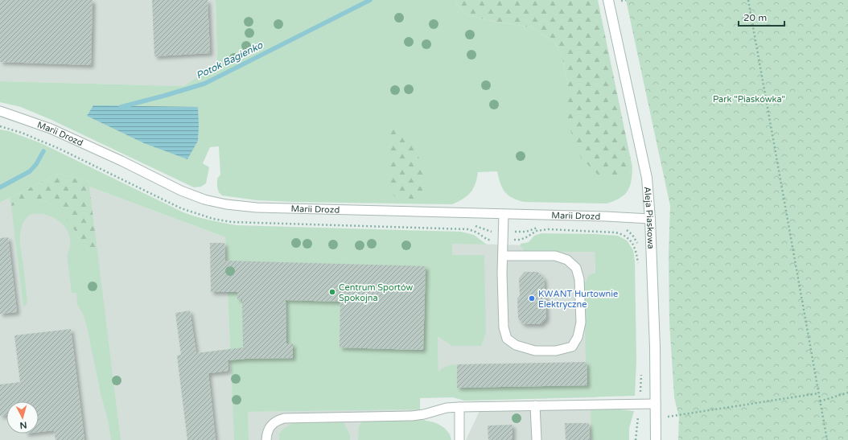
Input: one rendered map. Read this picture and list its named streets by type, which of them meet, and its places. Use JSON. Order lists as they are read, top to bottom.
{
  "streets": {
    "street": ["Aleja Piaskowa"],
    "lane": ["Marii Drozd"]
  },
  "crossings": [
    ["Marii Drozd", "Aleja Piaskowa"]
  ],
  "water": ["Potok Bagienko"],
  "parks": ["Park \"Piaskówka\""],
  "places": ["Centrum Sportów Spokojna", "KWANT Hurtownie Elektryczne"],
  "scale_bar": "20 m",
  "north": "bottom"
}
